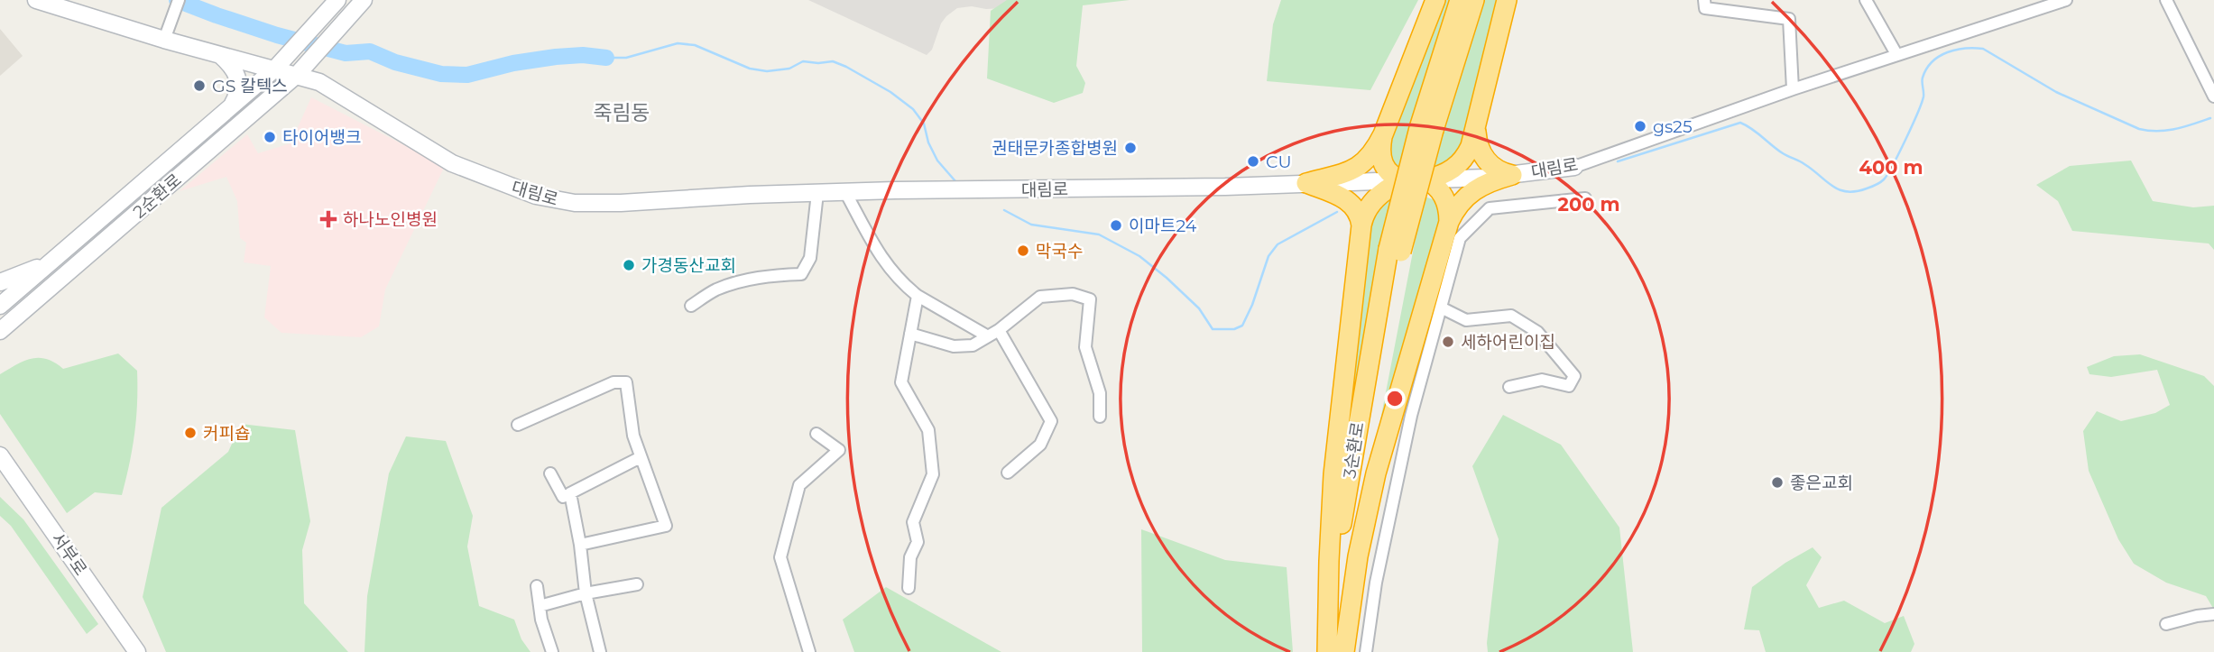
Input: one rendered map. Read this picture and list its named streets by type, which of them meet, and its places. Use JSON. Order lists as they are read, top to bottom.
{
  "streets": {
    "highway": ["3순환로"],
    "street": ["대림로", "2순환로", "서부로"]
  },
  "crossings": [
    ["대림로", "2순환로"]
  ],
  "districts": ["죽림동"],
  "places": {
    "other": [
      "GS 칼텍스",
      "gs25",
      "타이어뱅크",
      "권태문카종합병원",
      "CU",
      "이마트24",
      "막국수",
      "가경동산교회",
      "세하어린이집",
      "커피숍",
      "좋은교회"
    ],
    "health": ["하나노인병원"]
  },
  "rings": ["400 m", "200 m"]
}
